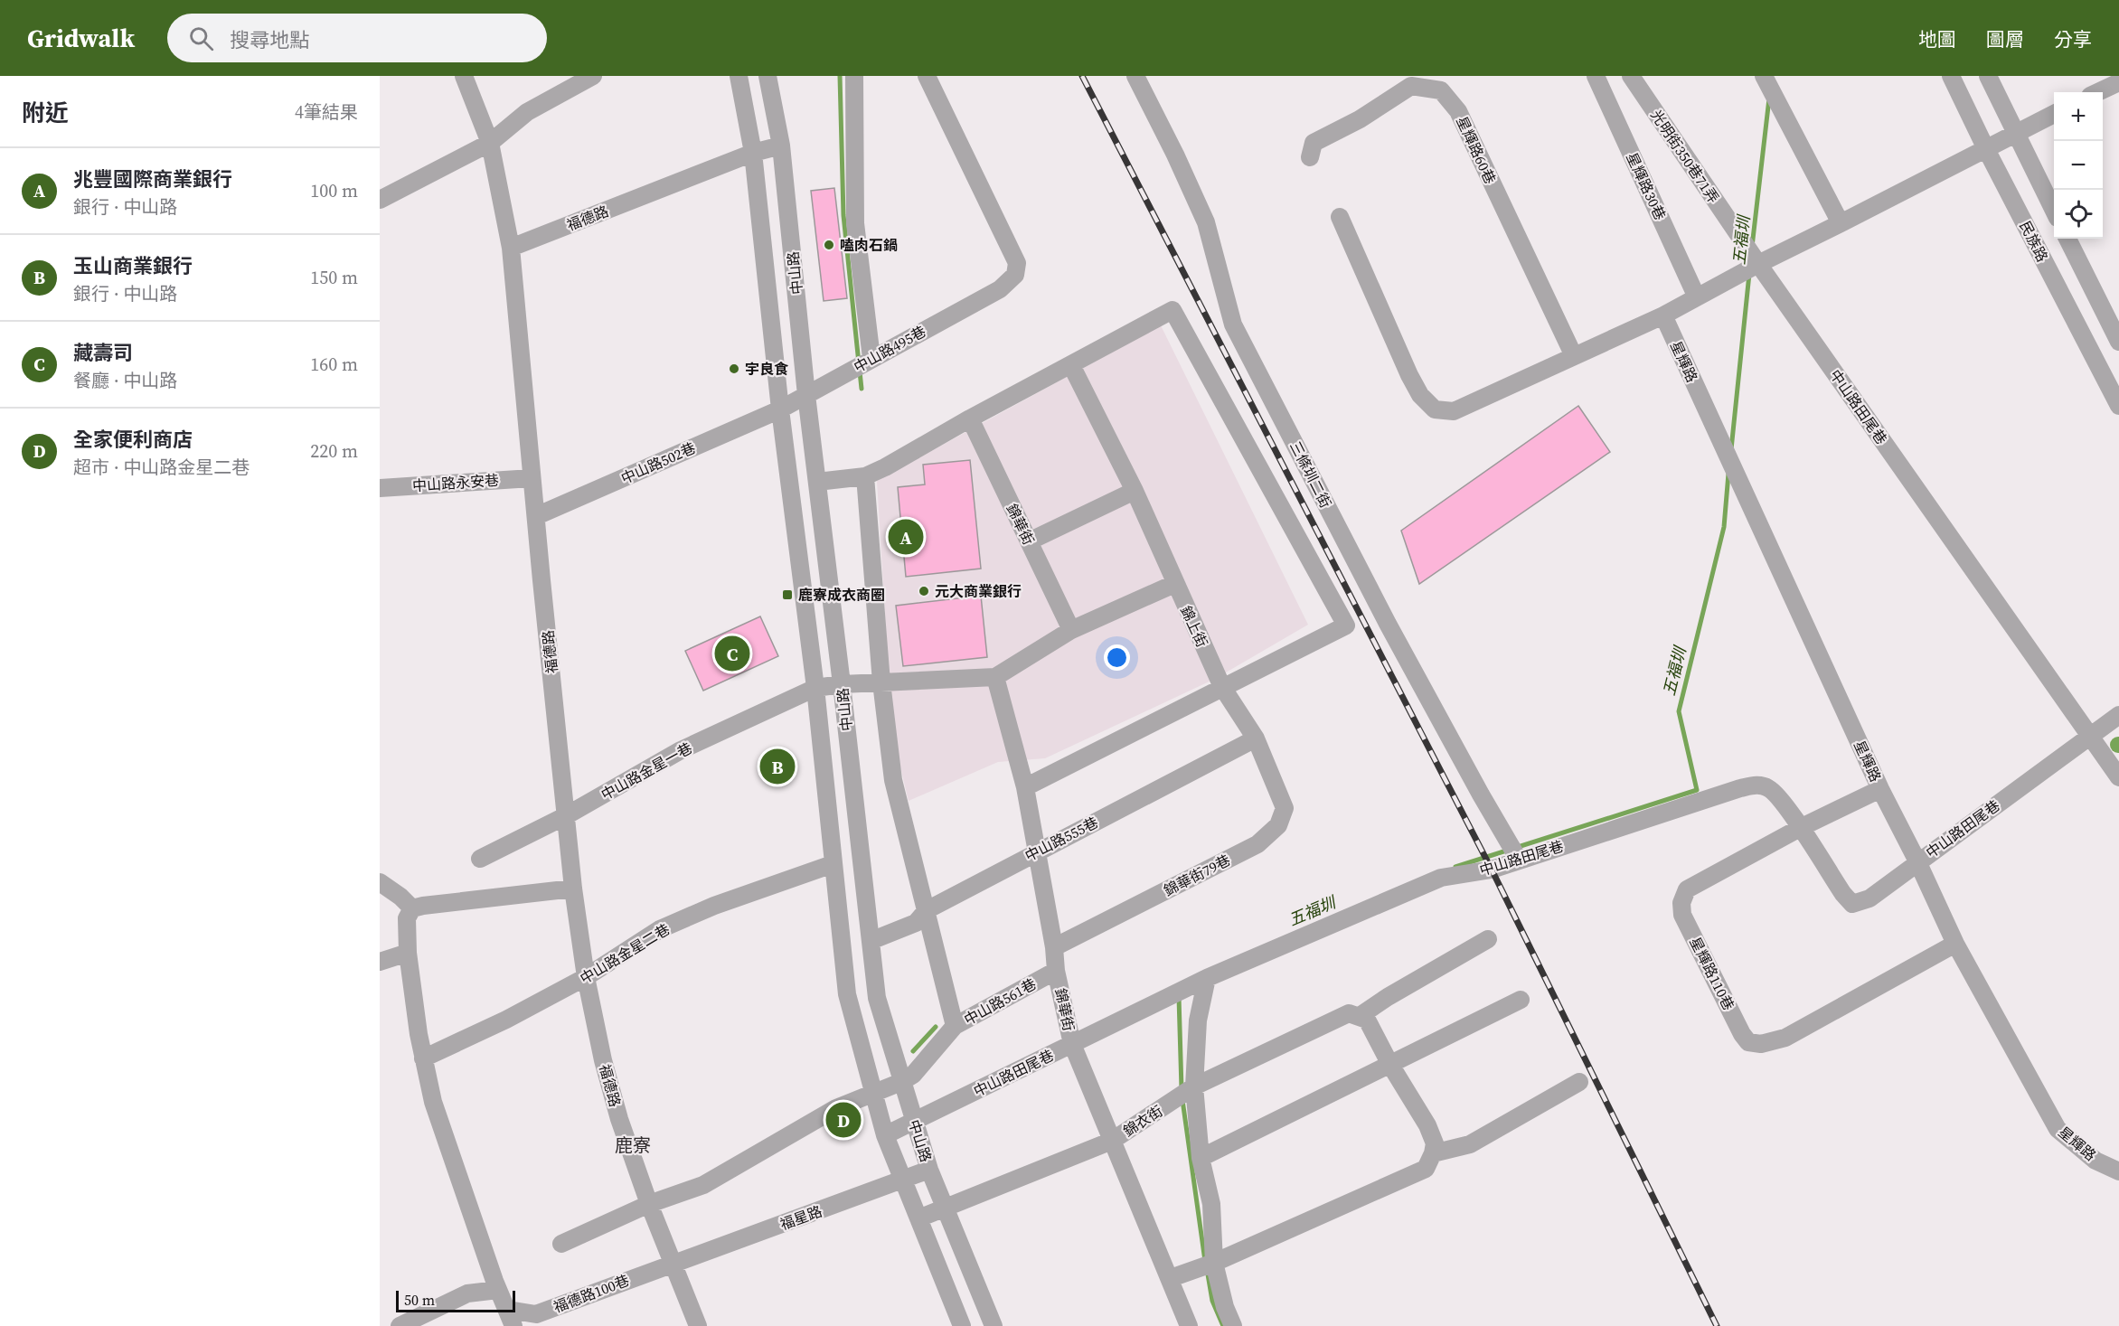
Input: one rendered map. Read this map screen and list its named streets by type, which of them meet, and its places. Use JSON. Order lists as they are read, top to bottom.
{
  "streets": {
    "street": [
      "星輝路60巷",
      "光明街350巷71弄",
      "星輝路30巷",
      "福德路",
      "民族路",
      "中山路",
      "中山路495巷",
      "星輝路",
      "中山路田尾巷",
      "中山路502巷",
      "三條圳二街",
      "中山路永安巷",
      "錦華街",
      "錦上街",
      "中山路金星一巷",
      "中山路555巷",
      "錦華街79巷",
      "中山路金星二巷",
      "星輝路110巷",
      "中山路561巷",
      "錦衣街",
      "福星路",
      "福德路100巷"
    ]
  },
  "crossings": [
    ["光明街350巷71弄", "中山路田尾巷"],
    ["福德路", "中山路"],
    ["福德路", "中山路502巷"],
    ["福德路", "中山路永安巷"],
    ["福德路", "中山路金星一巷"],
    ["福德路", "中山路金星二巷"],
    ["福德路", "福星路"],
    ["福德路", "福德路100巷"],
    ["中山路", "中山路495巷"],
    ["中山路", "中山路田尾巷"],
    ["中山路", "中山路502巷"],
    ["中山路", "中山路金星一巷"],
    ["中山路", "中山路555巷"],
    ["中山路", "中山路金星二巷"],
    ["中山路", "中山路561巷"],
    ["中山路", "錦衣街"],
    ["中山路", "福星路"],
    ["中山路495巷", "中山路502巷"],
    ["星輝路", "中山路田尾巷"],
    ["星輝路", "星輝路110巷"],
    ["中山路田尾巷", "三條圳二街"],
    ["中山路田尾巷", "錦華街"],
    ["中山路田尾巷", "星輝路110巷"],
    ["錦華街", "中山路555巷"],
    ["錦華街", "錦華街79巷"],
    ["錦華街", "中山路561巷"],
    ["錦華街", "錦衣街"],
    ["錦上街", "中山路555巷"],
    ["錦上街", "錦華街79巷"],
    ["中山路555巷", "錦華街79巷"],
    ["福星路", "福德路100巷"]
  ],
  "districts": ["鹿寮"],
  "water": ["五福圳"],
  "places": {
    "other": ["嗑肉石鍋", "宇良食", "元大商業銀行"],
    "transit": ["鹿寮成衣商圈"]
  },
  "scale_bar": "50 m",
  "page": {
    "header": "Gridwalk",
    "search": "搜尋地點",
    "nav": ["地圖", "圖層", "分享"],
    "heading": ["附近", "4筆結果"],
    "map_buttons": ["+", "−"],
    "list": [
      {
        "mark": "A",
        "name": "兆豐國際商業銀行",
        "note": "銀行 · 中山路",
        "value": "100 m"
      },
      {
        "mark": "B",
        "name": "玉山商業銀行",
        "note": "銀行 · 中山路",
        "value": "150 m"
      },
      {
        "mark": "C",
        "name": "藏壽司",
        "note": "餐廳 · 中山路",
        "value": "160 m"
      },
      {
        "mark": "D",
        "name": "全家便利商店",
        "note": "超市 · 中山路金星二巷",
        "value": "220 m"
      }
    ],
    "pins": [
      "A",
      "C",
      "B",
      "D"
    ],
    "scale": "50 m"
  }
}
